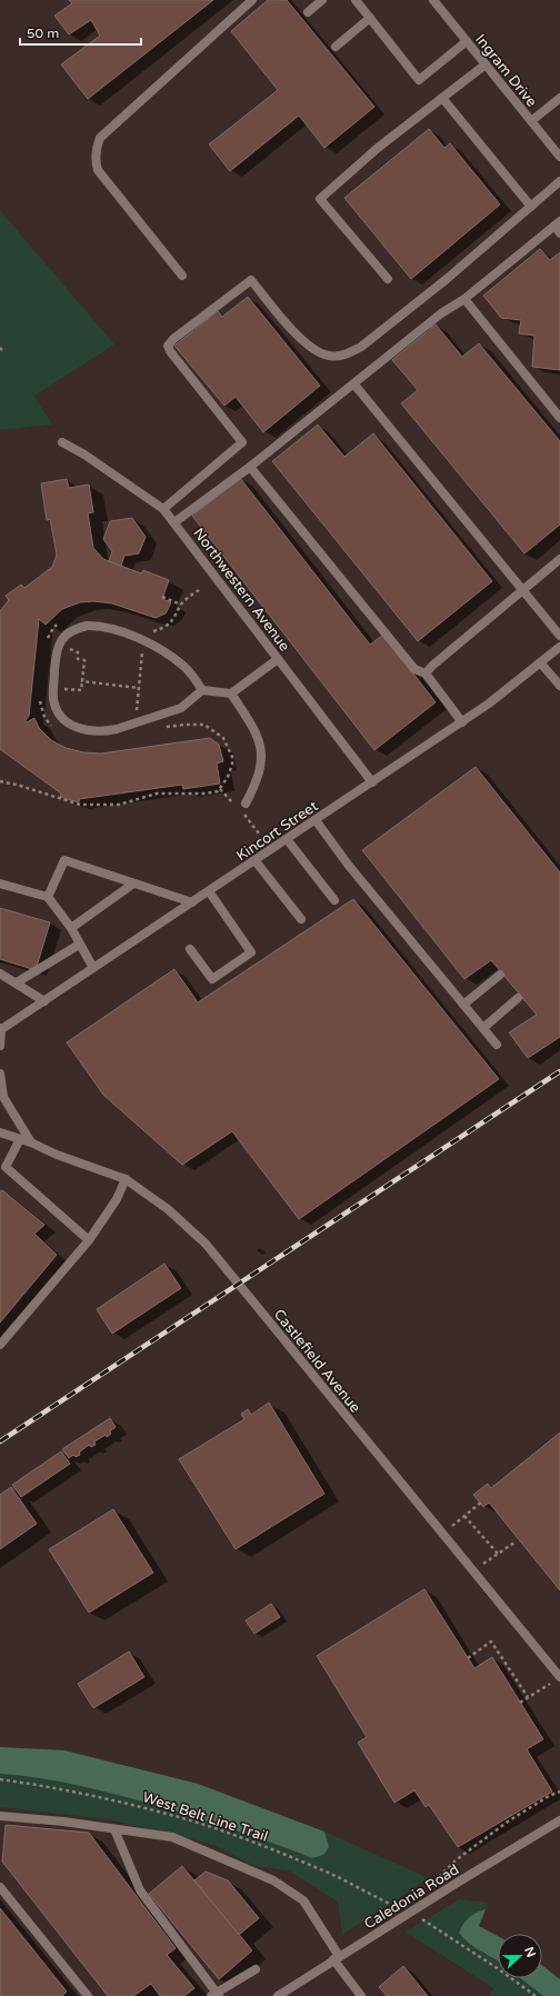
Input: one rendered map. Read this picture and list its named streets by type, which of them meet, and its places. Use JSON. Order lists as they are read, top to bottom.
{
  "streets": {
    "street": [
      "Ingram Drive",
      "Northwestern Avenue",
      "Kincort Street",
      "Castlefield Avenue",
      "Caledonia Road"
    ],
    "path": ["West Belt Line Trail"]
  },
  "crossings": [
    ["Northwestern Avenue", "Kincort Street"]
  ],
  "scale_bar": "50 m",
  "north": "right"
}
